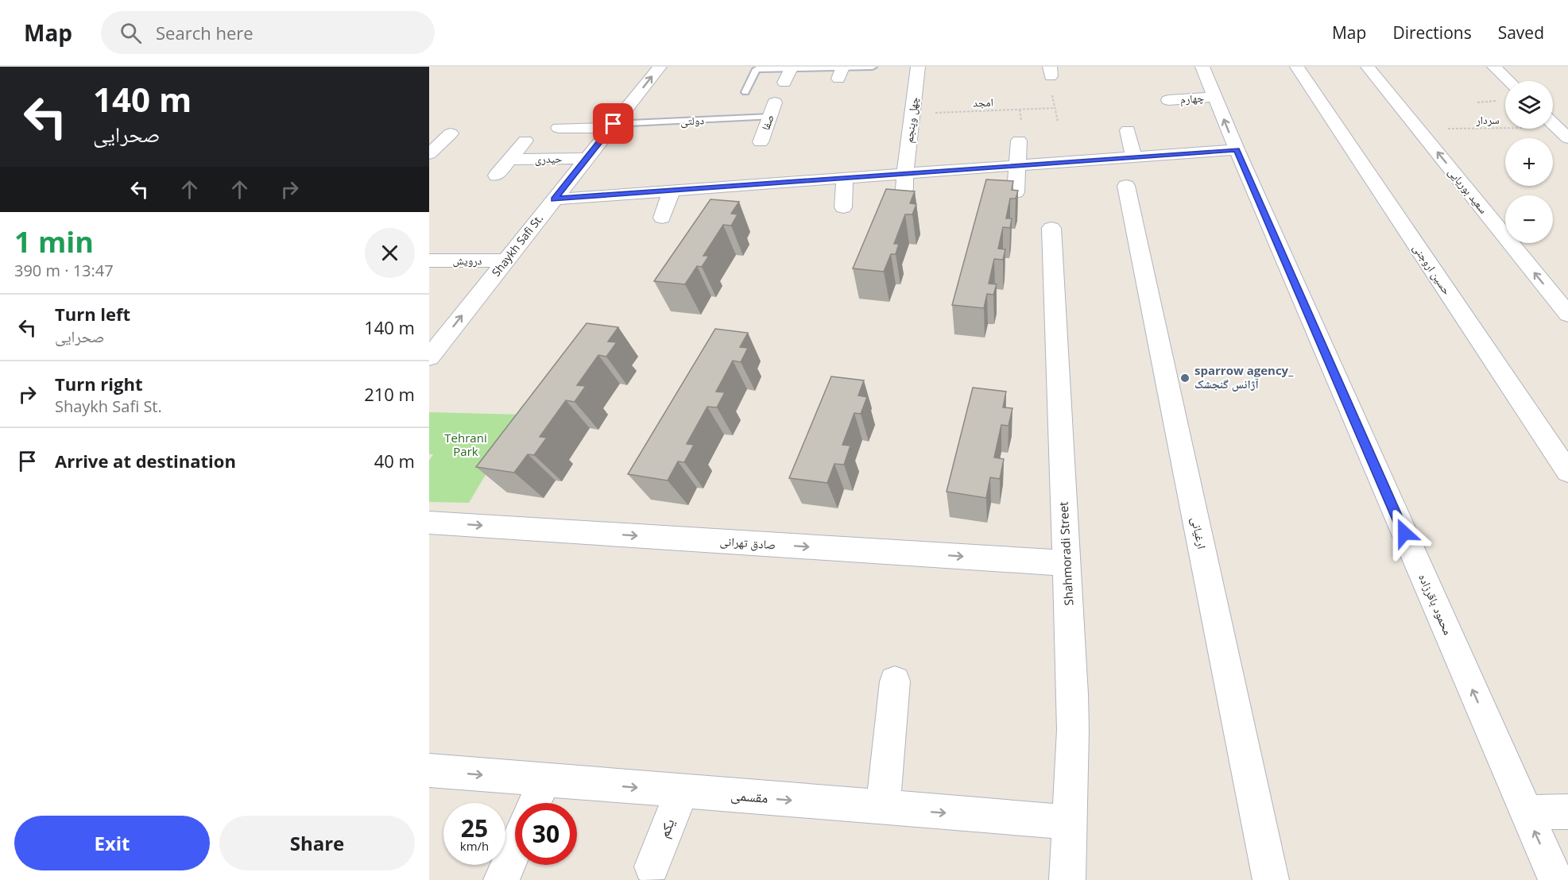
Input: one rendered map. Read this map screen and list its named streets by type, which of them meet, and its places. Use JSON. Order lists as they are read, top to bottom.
{
  "streets": {
    "street": [
      "چهارم",
      "چهل وپنجم",
      "صفا",
      "حیدری",
      "سعید بوریایی",
      "Shaykh Safi St.",
      "درویش",
      "حسین اروجنی",
      "ارغیانی",
      "صادق تهرانی",
      "Shahmoradi Street",
      "محمود باقرزاده",
      "مقسمی",
      "یکم"
    ],
    "lane": ["دولتی"],
    "path": ["امجد", "سردار"]
  },
  "crossings": [
    ["چهارم", "محمود باقرزاده"],
    ["امجد", "چهل وپنجم"],
    ["سردار", "سعید بوریایی"],
    ["دولتی", "صفا"],
    ["دولتی", "Shaykh Safi St."],
    ["حیدری", "Shaykh Safi St."],
    ["Shaykh Safi St.", "درویش"],
    ["صادق تهرانی", "Shahmoradi Street"],
    ["Shahmoradi Street", "مقسمی"],
    ["مقسمی", "یکم"]
  ],
  "one_way": [
    "سعید بوریایی",
    "Shaykh Safi St.",
    "صادق تهرانی",
    "محمود باقرزاده",
    "مقسمی"
  ],
  "parks": ["Tehrani Park"],
  "places": ["sparrow agency_ آژانس گنجشک"],
  "page": {
    "header": "Map",
    "search": "Search here",
    "nav": ["Map", "Directions", "Saved"],
    "turn": ["140 m", "صحرایی"],
    "map_buttons": ["+", "−"],
    "heading": ["1 min", "390 m · 13:47"],
    "list": [
      {
        "name": "Turn left",
        "note": "صحرایی",
        "value": "140 m"
      },
      {
        "name": "Turn right",
        "note": "Shaykh Safi St.",
        "value": "210 m"
      },
      {
        "name": "Arrive at destination",
        "value": "40 m"
      }
    ],
    "speed": "25 km/h",
    "limit": "30",
    "buttons": ["Exit", "Share"]
  }
}
